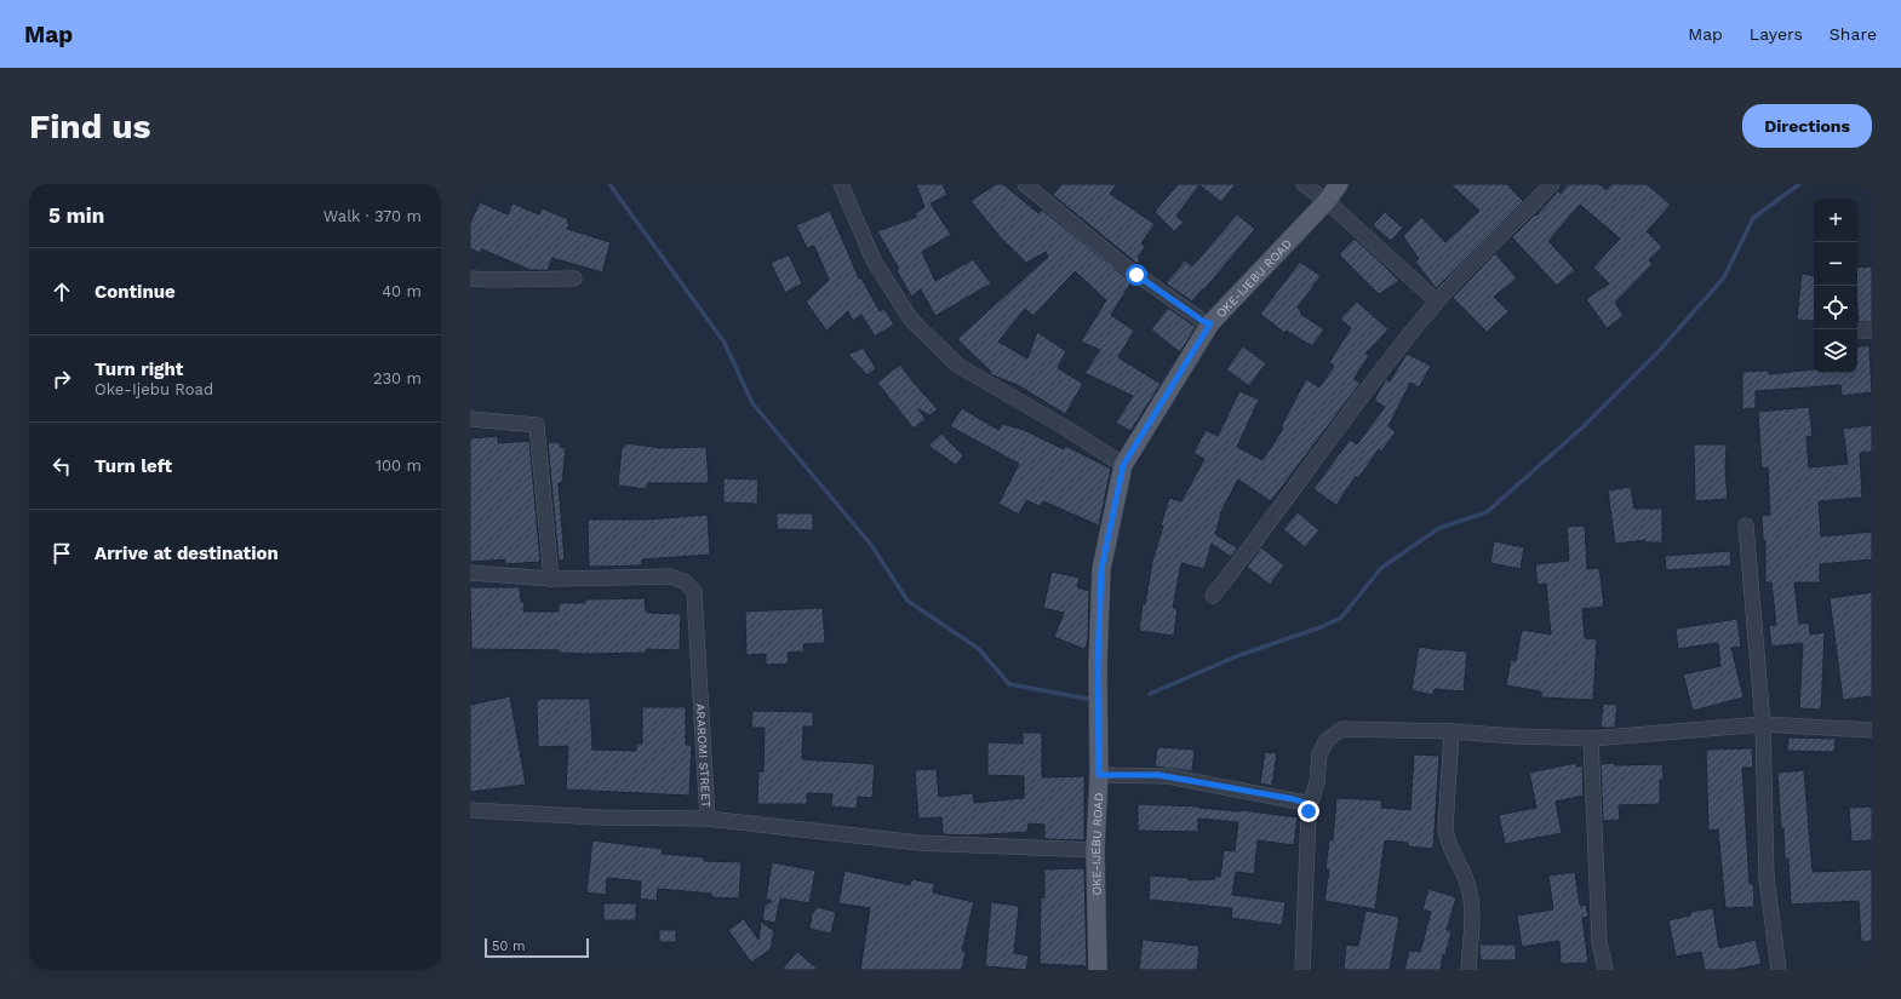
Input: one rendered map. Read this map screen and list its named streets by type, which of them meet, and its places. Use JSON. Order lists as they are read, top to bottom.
{
  "streets": {
    "main road": ["OKE-IJEBU ROAD"],
    "street": ["ARAROMI STREET"]
  },
  "crossings": [
    ["OKE-IJEBU ROAD", "ARAROMI STREET"]
  ],
  "scale_bar": "50 m",
  "page": {
    "header": "Map",
    "nav": ["Map", "Layers", "Share"],
    "buttons": "Directions",
    "title": "Find us",
    "heading": ["5 min", "Walk · 370 m"],
    "map_buttons": ["+", "−"],
    "list": [
      ["Continue", "40 m"],
      ["Turn right", "Oke-Ijebu Road", "230 m"],
      ["Turn left", "100 m"],
      "Arrive at destination"
    ],
    "scale": "50 m"
  }
}
